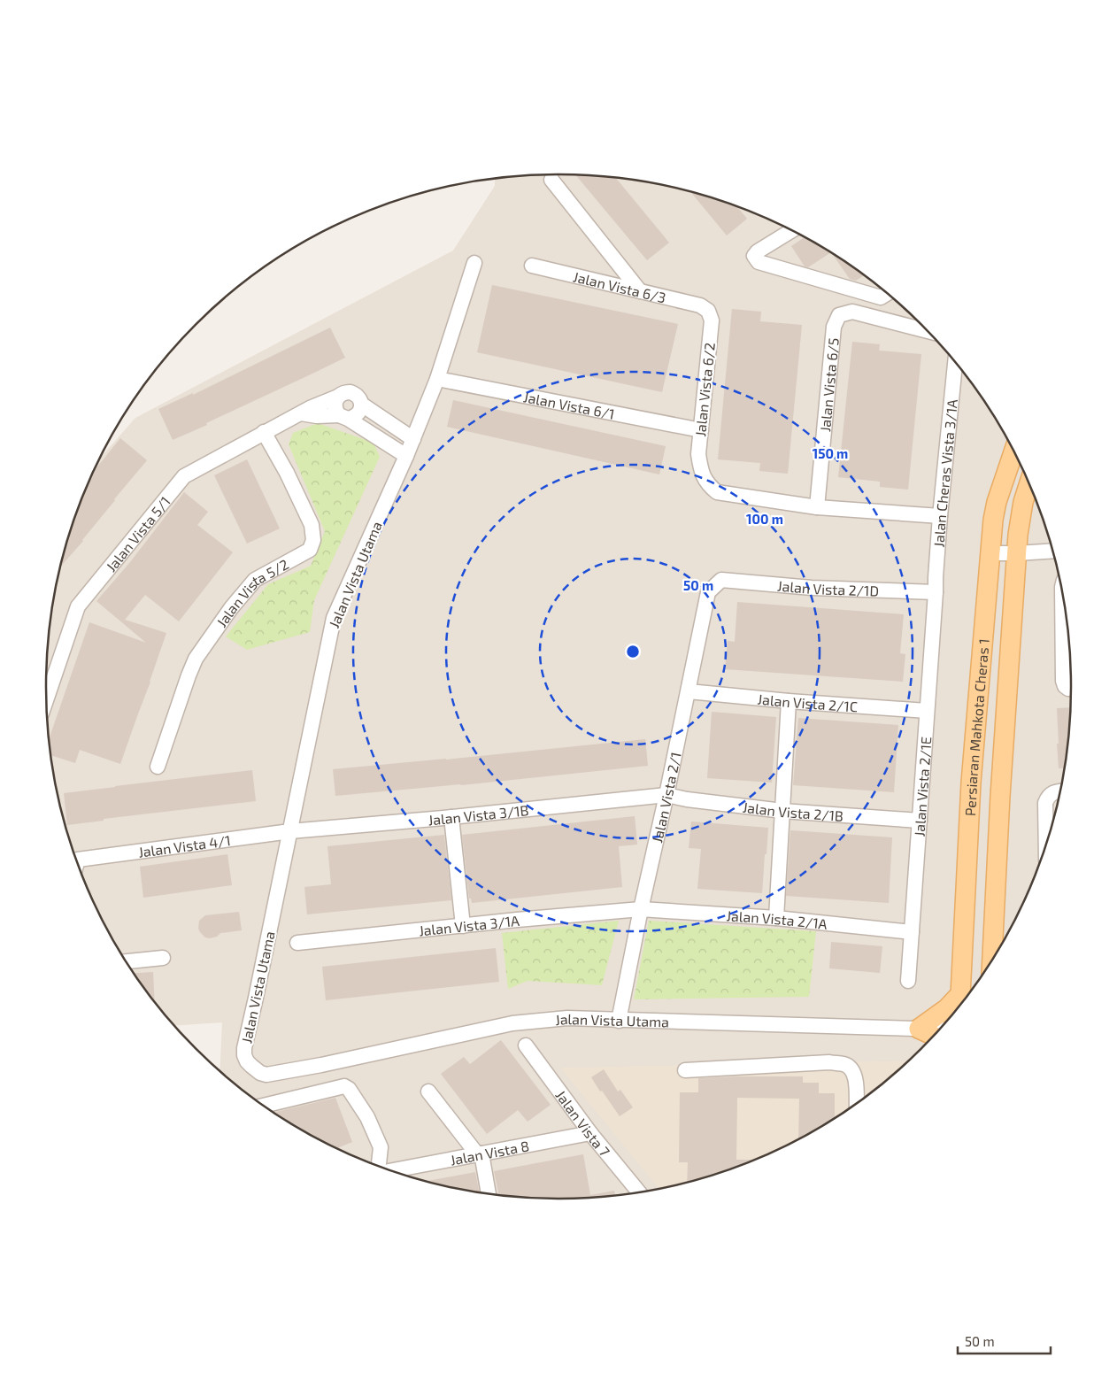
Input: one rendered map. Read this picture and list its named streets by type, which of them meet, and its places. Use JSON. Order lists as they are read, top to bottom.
{
  "streets": {
    "main road": ["Persiaran Mahkota Cheras 1"],
    "street": [
      "Jalan Vista 6/3",
      "Jalan Vista 6/5",
      "Jalan Vista 6/2",
      "Jalan Vista 6/1",
      "Jalan Cheras Vista 3/1A",
      "Jalan Vista 5/1",
      "Jalan Vista Utama",
      "Jalan Vista 2/1D",
      "Jalan Vista 5/2",
      "Jalan Vista 2/1C",
      "Jalan Vista 2/1E",
      "Jalan Vista 2/1",
      "Jalan Vista 2/1B",
      "Jalan Vista 3/1B",
      "Jalan Vista 4/1",
      "Jalan Vista 2/1A",
      "Jalan Vista 3/1A",
      "Jalan Vista 7",
      "Jalan Vista 8"
    ]
  },
  "crossings": [
    ["Jalan Vista 6/3", "Jalan Vista 6/2"],
    ["Jalan Vista 6/5", "Jalan Vista 6/2"],
    ["Jalan Vista 6/2", "Jalan Vista 6/1"],
    ["Jalan Vista 6/1", "Jalan Vista Utama"],
    ["Jalan Cheras Vista 3/1A", "Jalan Vista 2/1D"],
    ["Jalan Cheras Vista 3/1A", "Jalan Vista 2/1E"],
    ["Jalan Vista 5/1", "Jalan Vista 5/2"],
    ["Jalan Vista Utama", "Jalan Vista 2/1"],
    ["Jalan Vista Utama", "Jalan Vista 3/1B"],
    ["Jalan Vista Utama", "Jalan Vista 4/1"],
    ["Jalan Vista 2/1D", "Jalan Vista 2/1E"],
    ["Jalan Vista 2/1D", "Jalan Vista 2/1"],
    ["Jalan Vista 2/1C", "Jalan Vista 2/1E"],
    ["Jalan Vista 2/1C", "Jalan Vista 2/1"],
    ["Jalan Vista 2/1E", "Jalan Vista 2/1B"],
    ["Jalan Vista 2/1E", "Jalan Vista 2/1A"],
    ["Jalan Vista 2/1", "Jalan Vista 2/1B"],
    ["Jalan Vista 2/1", "Jalan Vista 3/1B"],
    ["Jalan Vista 2/1", "Jalan Vista 2/1A"],
    ["Jalan Vista 2/1", "Jalan Vista 3/1A"],
    ["Jalan Vista 2/1B", "Jalan Vista 3/1B"],
    ["Jalan Vista 3/1B", "Jalan Vista 4/1"],
    ["Jalan Vista 2/1A", "Jalan Vista 3/1A"],
    ["Jalan Vista 7", "Jalan Vista 8"]
  ],
  "scale_bar": "50 m",
  "rings": ["150 m", "100 m", "50 m"]
}
